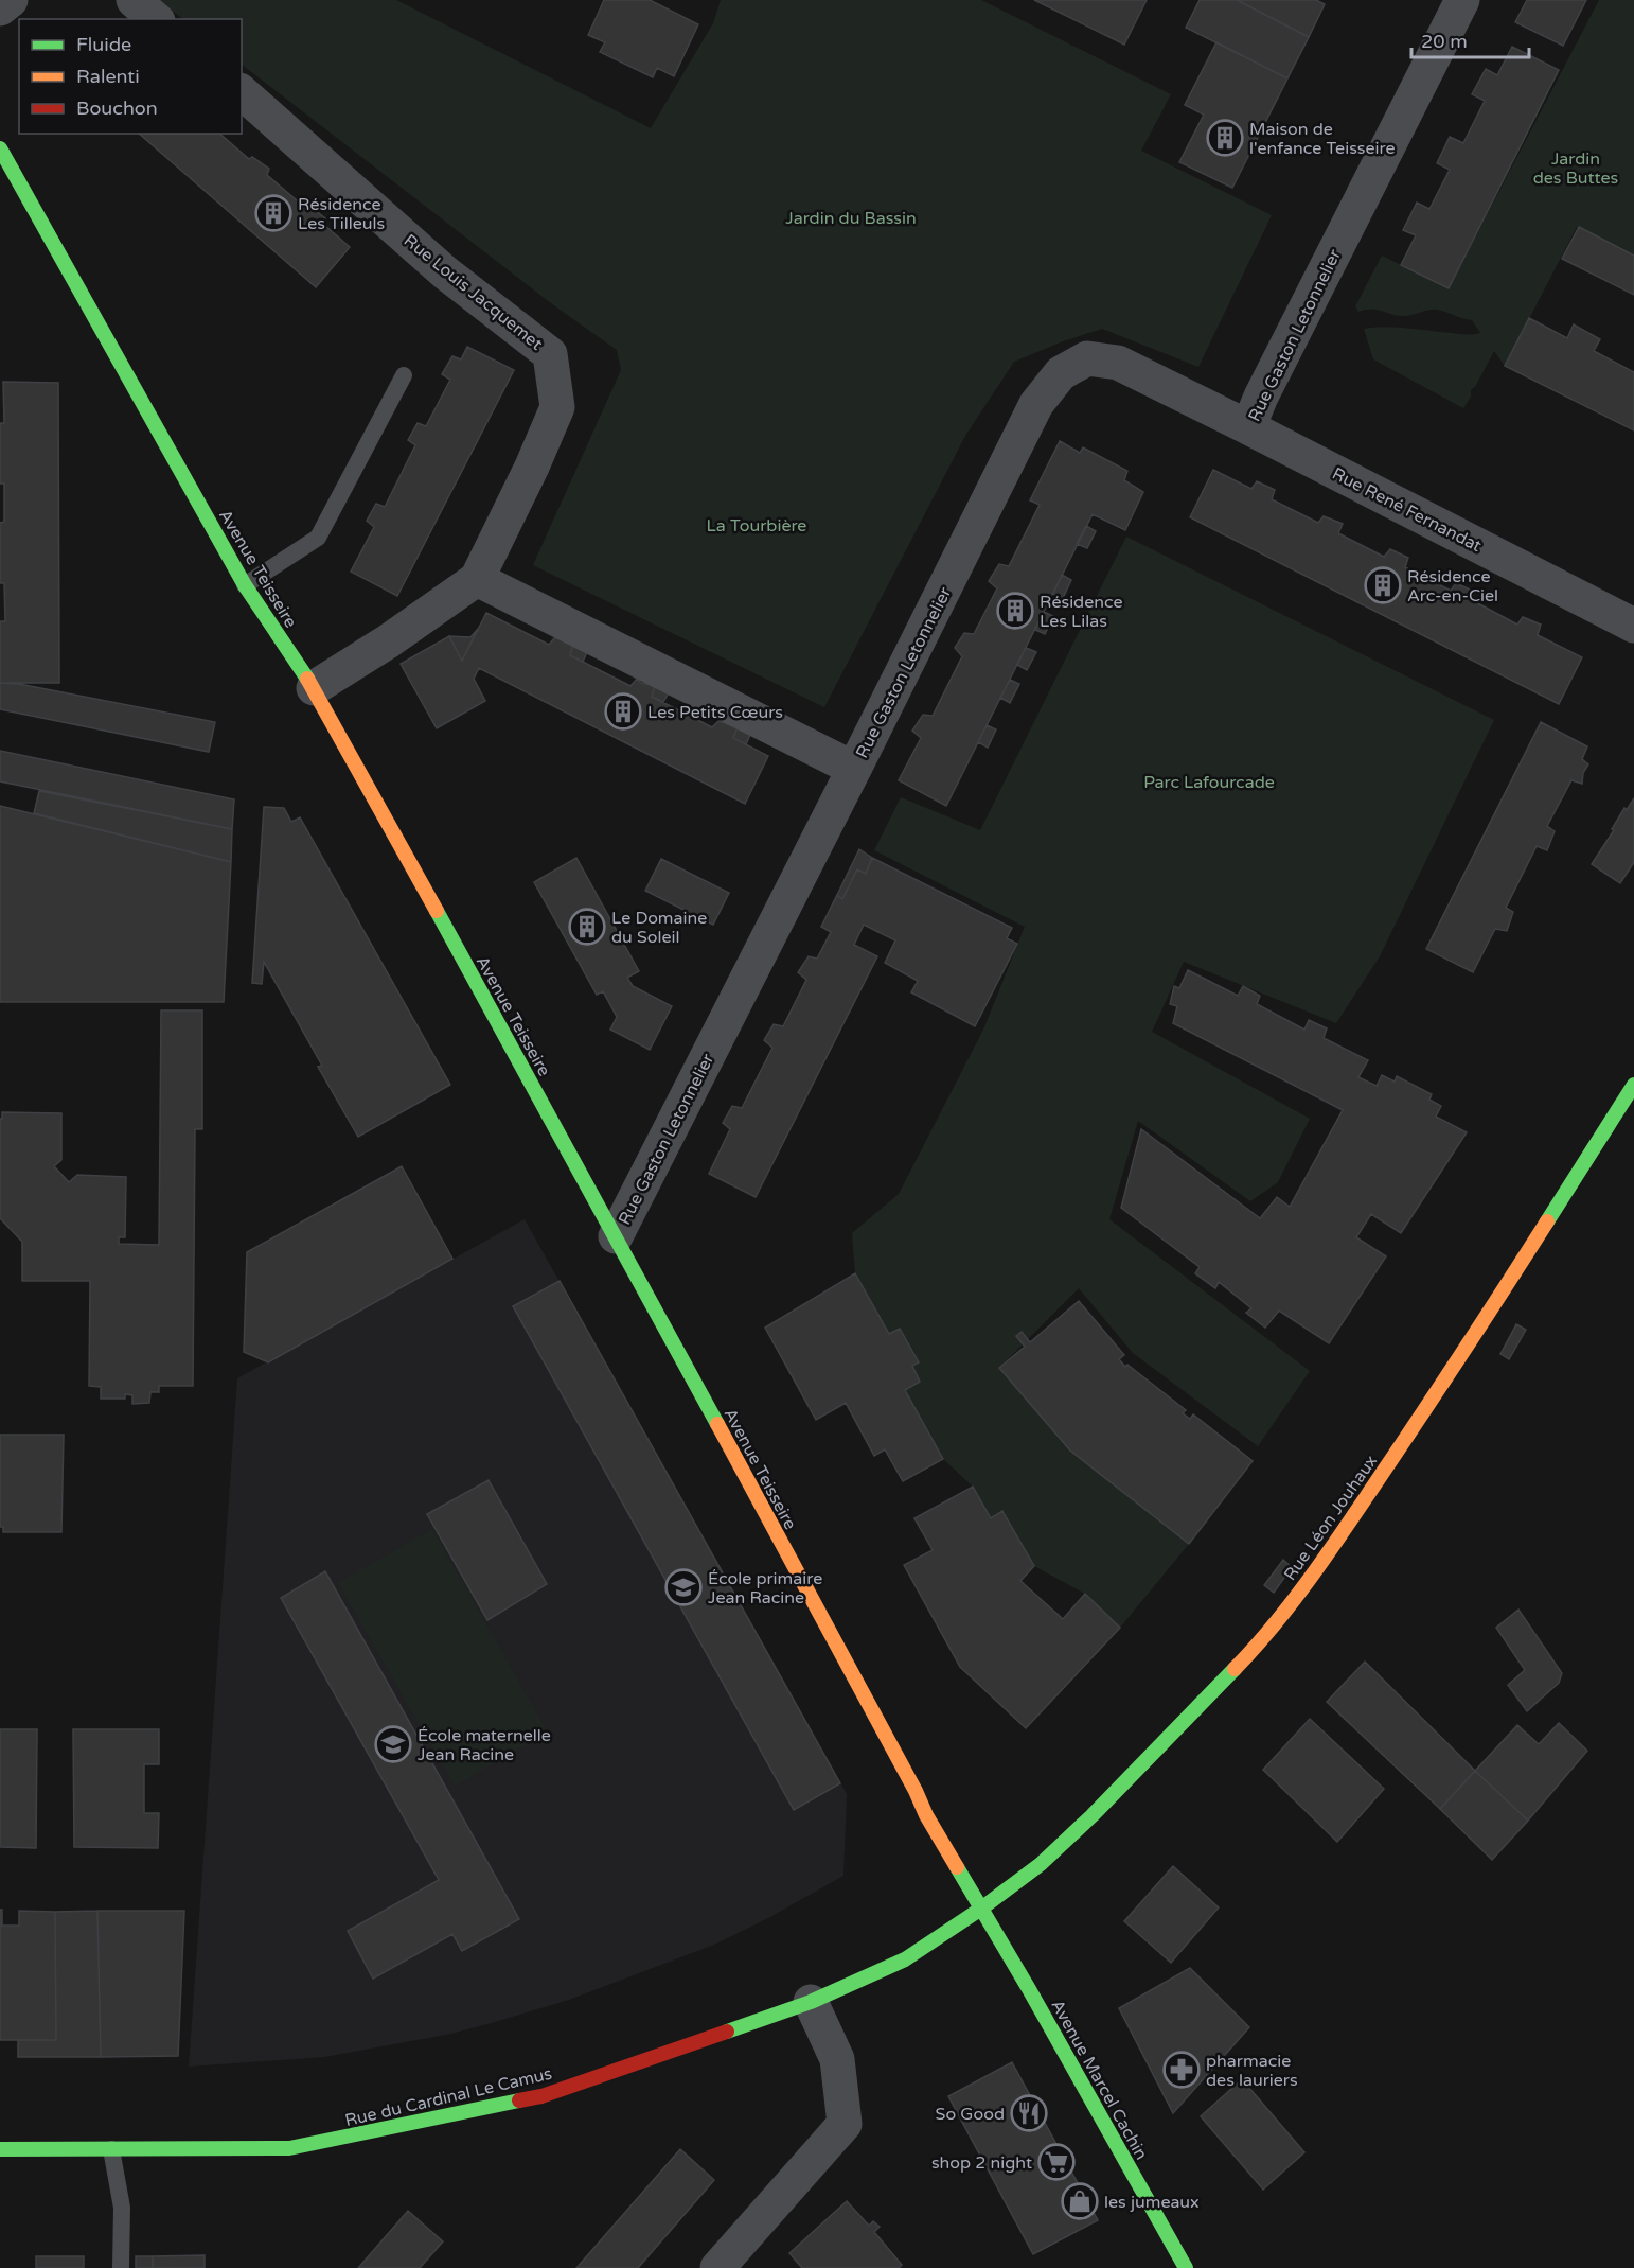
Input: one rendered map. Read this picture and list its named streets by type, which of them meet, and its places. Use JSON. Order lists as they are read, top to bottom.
{
  "streets": {
    "street": [
      "Rue Louis Jacquemet",
      "Rue Gaston Letonnelier",
      "Rue René Fernandat",
      "Avenue Teisseire",
      "Rue Léon Jouhaux",
      "Avenue Marcel Cachin",
      "Rue du Cardinal Le Camus"
    ]
  },
  "crossings": [
    ["Rue Louis Jacquemet", "Rue Gaston Letonnelier"],
    ["Rue Louis Jacquemet", "Avenue Teisseire"],
    ["Rue Gaston Letonnelier", "Rue René Fernandat"],
    ["Rue Gaston Letonnelier", "Avenue Teisseire"],
    ["Avenue Teisseire", "Rue Léon Jouhaux"],
    ["Avenue Teisseire", "Avenue Marcel Cachin"],
    ["Avenue Teisseire", "Rue du Cardinal Le Camus"],
    ["Rue Léon Jouhaux", "Avenue Marcel Cachin"],
    ["Rue Léon Jouhaux", "Rue du Cardinal Le Camus"],
    ["Avenue Marcel Cachin", "Rue du Cardinal Le Camus"]
  ],
  "parks": [
    "Jardin des Buttes",
    "Jardin du Bassin",
    "La Tourbière",
    "Parc Lafourcade"
  ],
  "places": {
    "building": [
      "Maison de l'enfance Teisseire",
      "Résidence Les Tilleuls",
      "Résidence Arc-en-Ciel",
      "Résidence Les Lilas",
      "Les Petits Cœurs",
      "Le Domaine du Soleil"
    ],
    "school or university": ["École primaire Jean Racine", "École maternelle Jean Racine"],
    "pharmacy": ["pharmacie des lauriers"],
    "restaurant": ["So Good"],
    "supermarket": ["shop 2 night"],
    "shop": ["les jumeaux"]
  },
  "legend": ["Fluide", "Ralenti", "Bouchon"],
  "scale_bar": "20 m"
}
